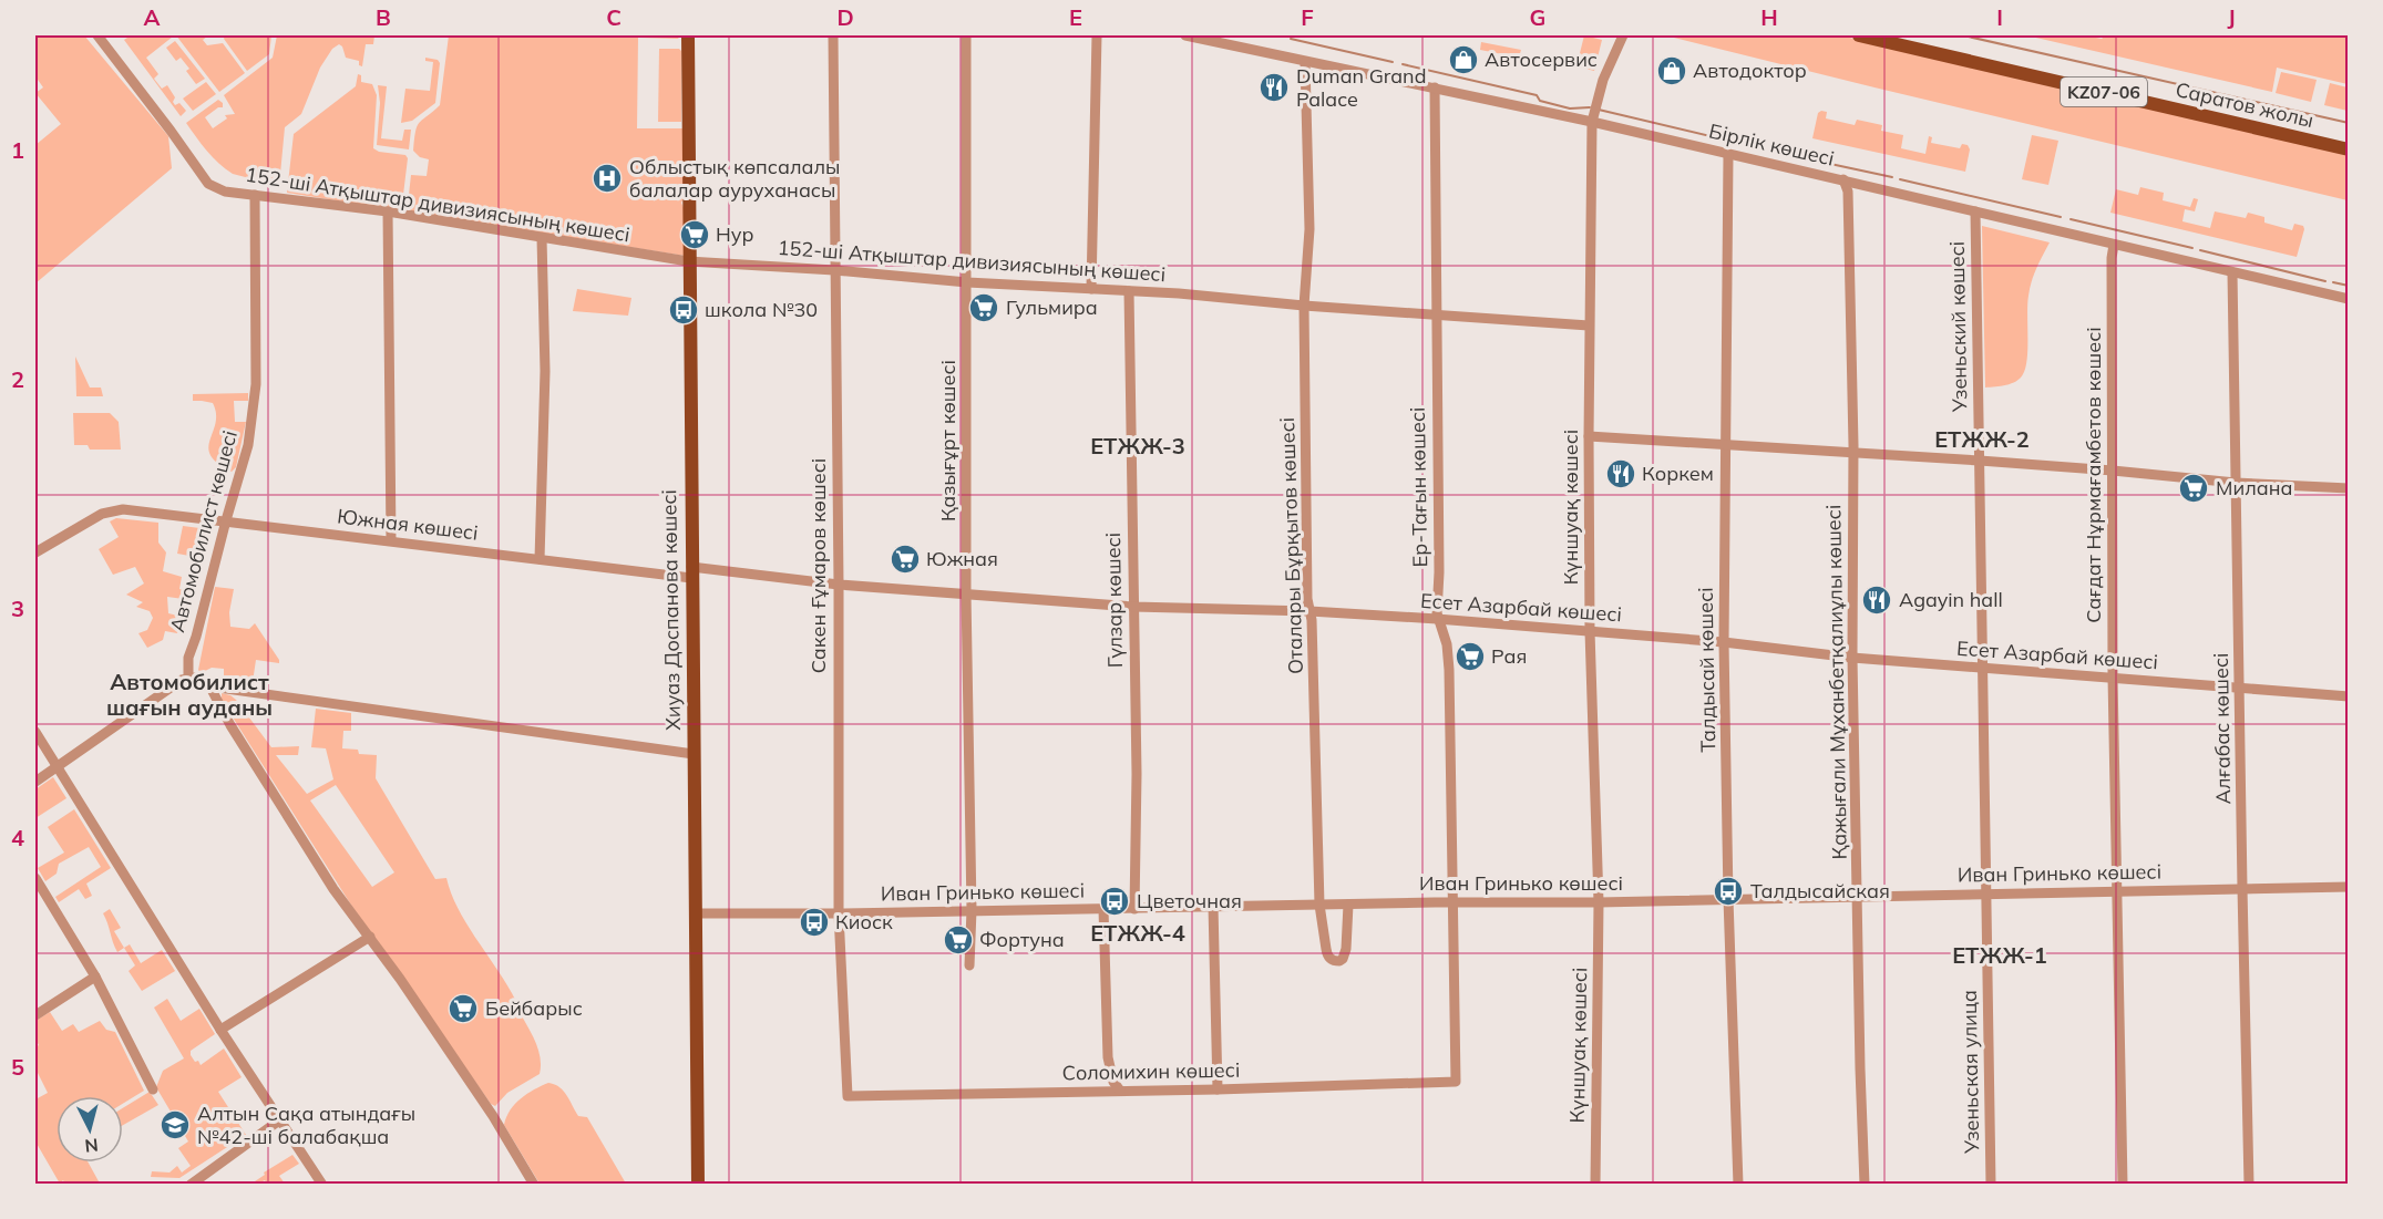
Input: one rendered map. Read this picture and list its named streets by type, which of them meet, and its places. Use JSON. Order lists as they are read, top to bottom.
{
  "streets": {
    "main road": ["KZ07-06", "Саратов жолы", "Хиуаз Доспанова көшесі"],
    "street": [
      "Бірлік көшесі",
      "152-ші Атқыштар дивизиясының көшесі",
      "Узеньский көшесі",
      "Қазығұрт көшесі",
      "Сағдат Нұрмағамбетов көшесі",
      "Ер-Тағын көшесі",
      "Күншуақ көшесі",
      "Южная көшесі",
      "Автомобилист көшесі",
      "Оталары Бұрқытов көшесі",
      "Сакен Ғұмаров көшесі",
      "Гүлзар көшесі",
      "Есет Азарбай көшесі",
      "Талдысай көшесі",
      "Қажығали Мұханбетқалиұлы көшесі",
      "Алғабас көшесі",
      "Иван Гринько көшесі",
      "Соломихин көшесі",
      "Узеньская улица"
    ]
  },
  "crossings": [
    ["Бірлік көшесі", "Узеньский көшесі"],
    ["Бірлік көшесі", "Сағдат Нұрмағамбетов көшесі"],
    ["Бірлік көшесі", "Ер-Тағын көшесі"],
    ["Бірлік көшесі", "Күншуақ көшесі"],
    ["Бірлік көшесі", "Оталары Бұрқытов көшесі"],
    ["Бірлік көшесі", "Талдысай көшесі"],
    ["Бірлік көшесі", "Қажығали Мұханбетқалиұлы көшесі"],
    ["Бірлік көшесі", "Алғабас көшесі"],
    ["152-ші Атқыштар дивизиясының көшесі", "Қазығұрт көшесі"],
    ["152-ші Атқыштар дивизиясының көшесі", "Ер-Тағын көшесі"],
    ["152-ші Атқыштар дивизиясының көшесі", "Күншуақ көшесі"],
    ["152-ші Атқыштар дивизиясының көшесі", "Автомобилист көшесі"],
    ["152-ші Атқыштар дивизиясының көшесі", "Оталары Бұрқытов көшесі"],
    ["152-ші Атқыштар дивизиясының көшесі", "Сакен Ғұмаров көшесі"],
    ["152-ші Атқыштар дивизиясының көшесі", "Гүлзар көшесі"],
    ["152-ші Атқыштар дивизиясының көшесі", "Хиуаз Доспанова көшесі"],
    ["Узеньский көшесі", "Есет Азарбай көшесі"],
    ["Узеньский көшесі", "Узеньская улица"],
    ["Қазығұрт көшесі", "Есет Азарбай көшесі"],
    ["Қазығұрт көшесі", "Иван Гринько көшесі"],
    ["Сағдат Нұрмағамбетов көшесі", "Есет Азарбай көшесі"],
    ["Сағдат Нұрмағамбетов көшесі", "Иван Гринько көшесі"],
    ["Ер-Тағын көшесі", "Есет Азарбай көшесі"],
    ["Ер-Тағын көшесі", "Иван Гринько көшесі"],
    ["Ер-Тағын көшесі", "Соломихин көшесі"],
    ["Күншуақ көшесі", "Есет Азарбай көшесі"],
    ["Күншуақ көшесі", "Иван Гринько көшесі"],
    ["Южная көшесі", "Автомобилист көшесі"],
    ["Южная көшесі", "Есет Азарбай көшесі"],
    ["Южная көшесі", "Хиуаз Доспанова көшесі"],
    ["Оталары Бұрқытов көшесі", "Есет Азарбай көшесі"],
    ["Оталары Бұрқытов көшесі", "Иван Гринько көшесі"],
    ["Сакен Ғұмаров көшесі", "Есет Азарбай көшесі"],
    ["Сакен Ғұмаров көшесі", "Иван Гринько көшесі"],
    ["Сакен Ғұмаров көшесі", "Соломихин көшесі"],
    ["Гүлзар көшесі", "Есет Азарбай көшесі"],
    ["Гүлзар көшесі", "Иван Гринько көшесі"],
    ["Есет Азарбай көшесі", "Хиуаз Доспанова көшесі"],
    ["Есет Азарбай көшесі", "Талдысай көшесі"],
    ["Есет Азарбай көшесі", "Қажығали Мұханбетқалиұлы көшесі"],
    ["Есет Азарбай көшесі", "Алғабас көшесі"],
    ["Хиуаз Доспанова көшесі", "Иван Гринько көшесі"],
    ["Талдысай көшесі", "Иван Гринько көшесі"],
    ["Қажығали Мұханбетқалиұлы көшесі", "Иван Гринько көшесі"],
    ["Алғабас көшесі", "Иван Гринько көшесі"],
    ["Иван Гринько көшесі", "Узеньская улица"]
  ],
  "districts": [
    "ЕТЖЖ-2",
    "ЕТЖЖ-3",
    "Автомобилист шағын ауданы",
    "ЕТЖЖ-4",
    "ЕТЖЖ-1"
  ],
  "places": {
    "shop": ["Автосервис", "Автодоктор"],
    "restaurant": ["Duman Grand Palace", "Коркем", "Agayin hall"],
    "hospital": ["Облыстық көпсалалы балалар ауруханасы"],
    "supermarket": [
      "Нур",
      "Гульмира",
      "Милана",
      "Южная",
      "Рая",
      "Фортуна",
      "Бейбарыс"
    ],
    "bus stop": [
      "школа №30",
      "Талдысайская",
      "Цветочная",
      "Киоск"
    ],
    "school or university": ["Алтын Сақа атындағы №42-ші балабақша"]
  },
  "north": "bottom",
  "grid": {
    "columns": [
      "A",
      "B",
      "C",
      "D",
      "E",
      "F",
      "G",
      "H",
      "I",
      "J"
    ],
    "rows": [
      "1",
      "2",
      "3",
      "4",
      "5"
    ]
  }
}
